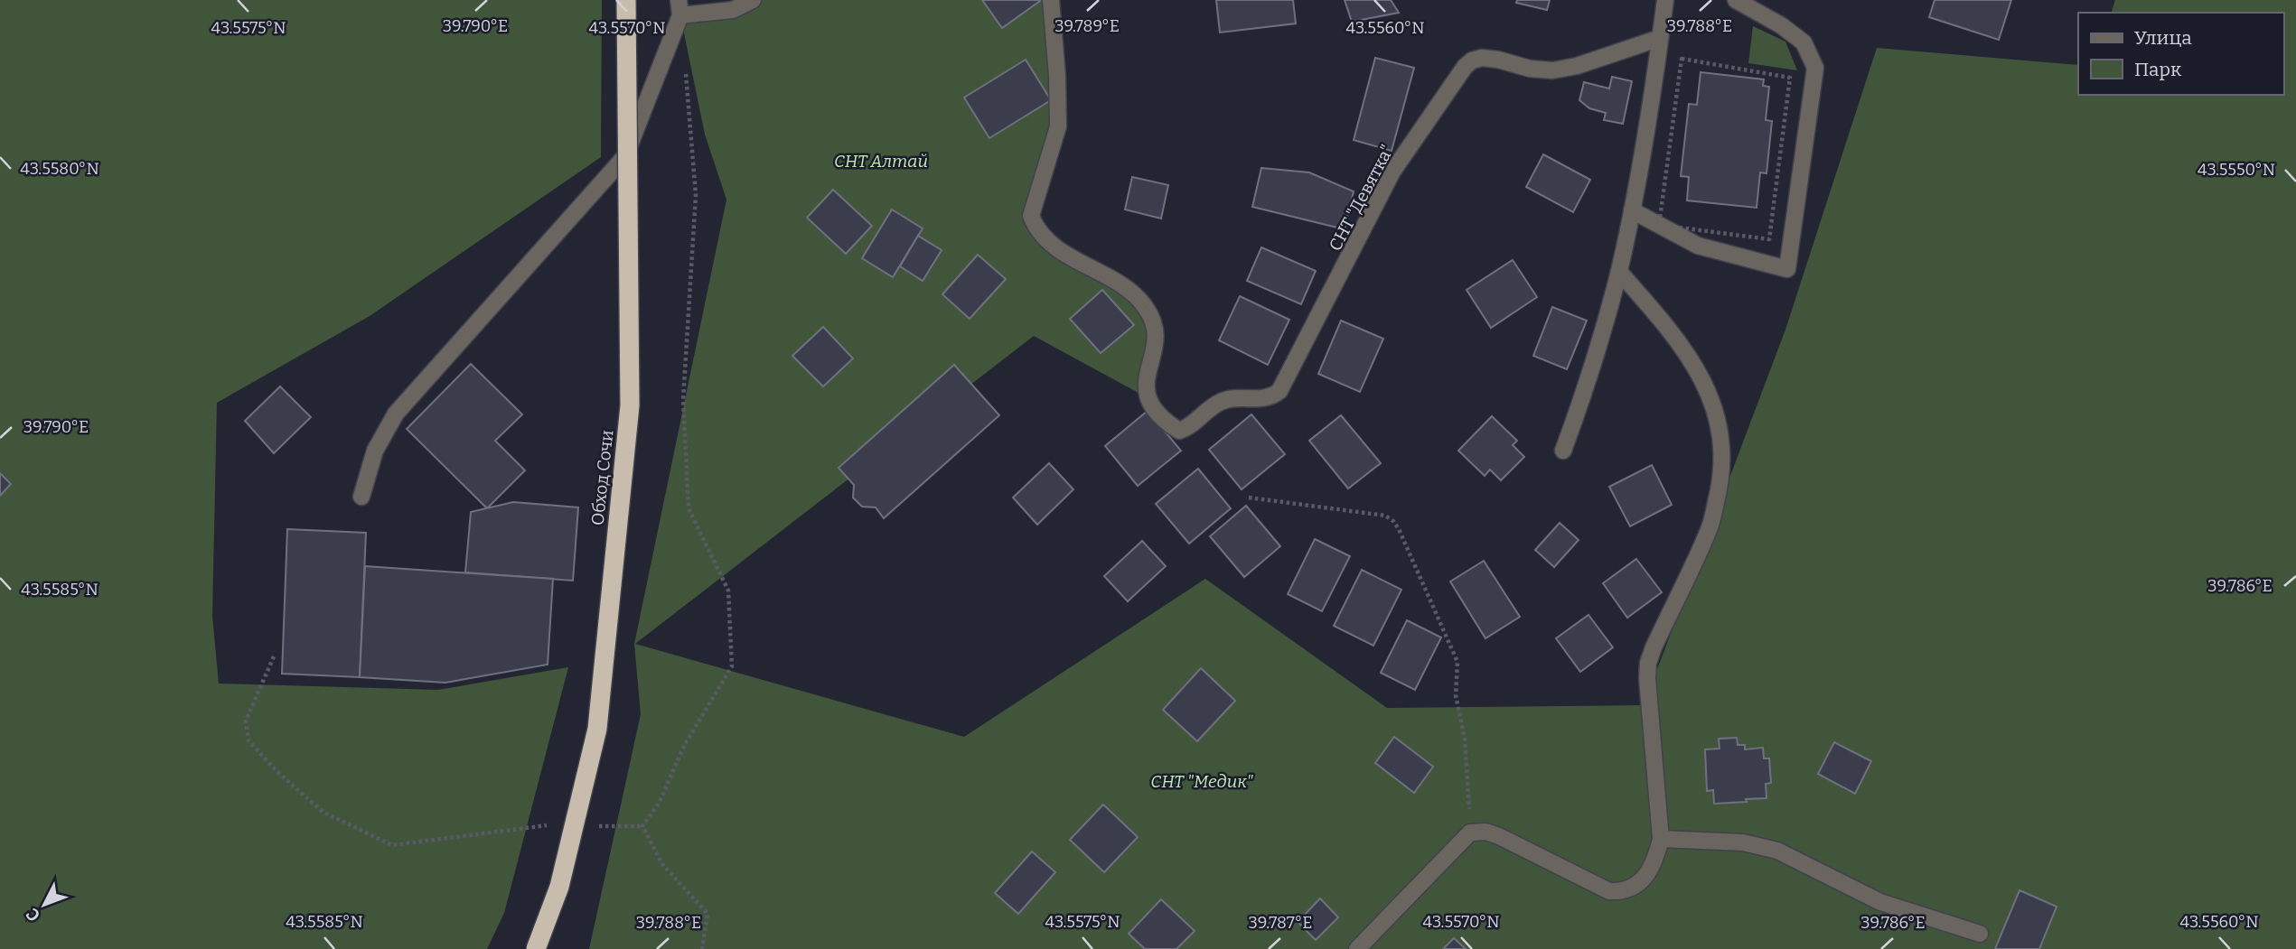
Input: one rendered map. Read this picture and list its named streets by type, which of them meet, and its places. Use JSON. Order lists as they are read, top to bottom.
{
  "streets": {
    "highway": ["Обход Сочи"],
    "lane": ["СНТ \"Девятка\""]
  },
  "parks": ["СНТ Алтай", "СНТ \"Медик\""],
  "legend": ["Улица", "Парк"],
  "north": "bottom left",
  "coordinates": [
    "39.790°E",
    "39.789°E",
    "39.788°E",
    "43.5575°N",
    "43.5570°N",
    "43.5560°N",
    "43.5580°N",
    "43.5550°N",
    "39.786°E",
    "43.5585°N",
    "39.787°E"
  ]
}
